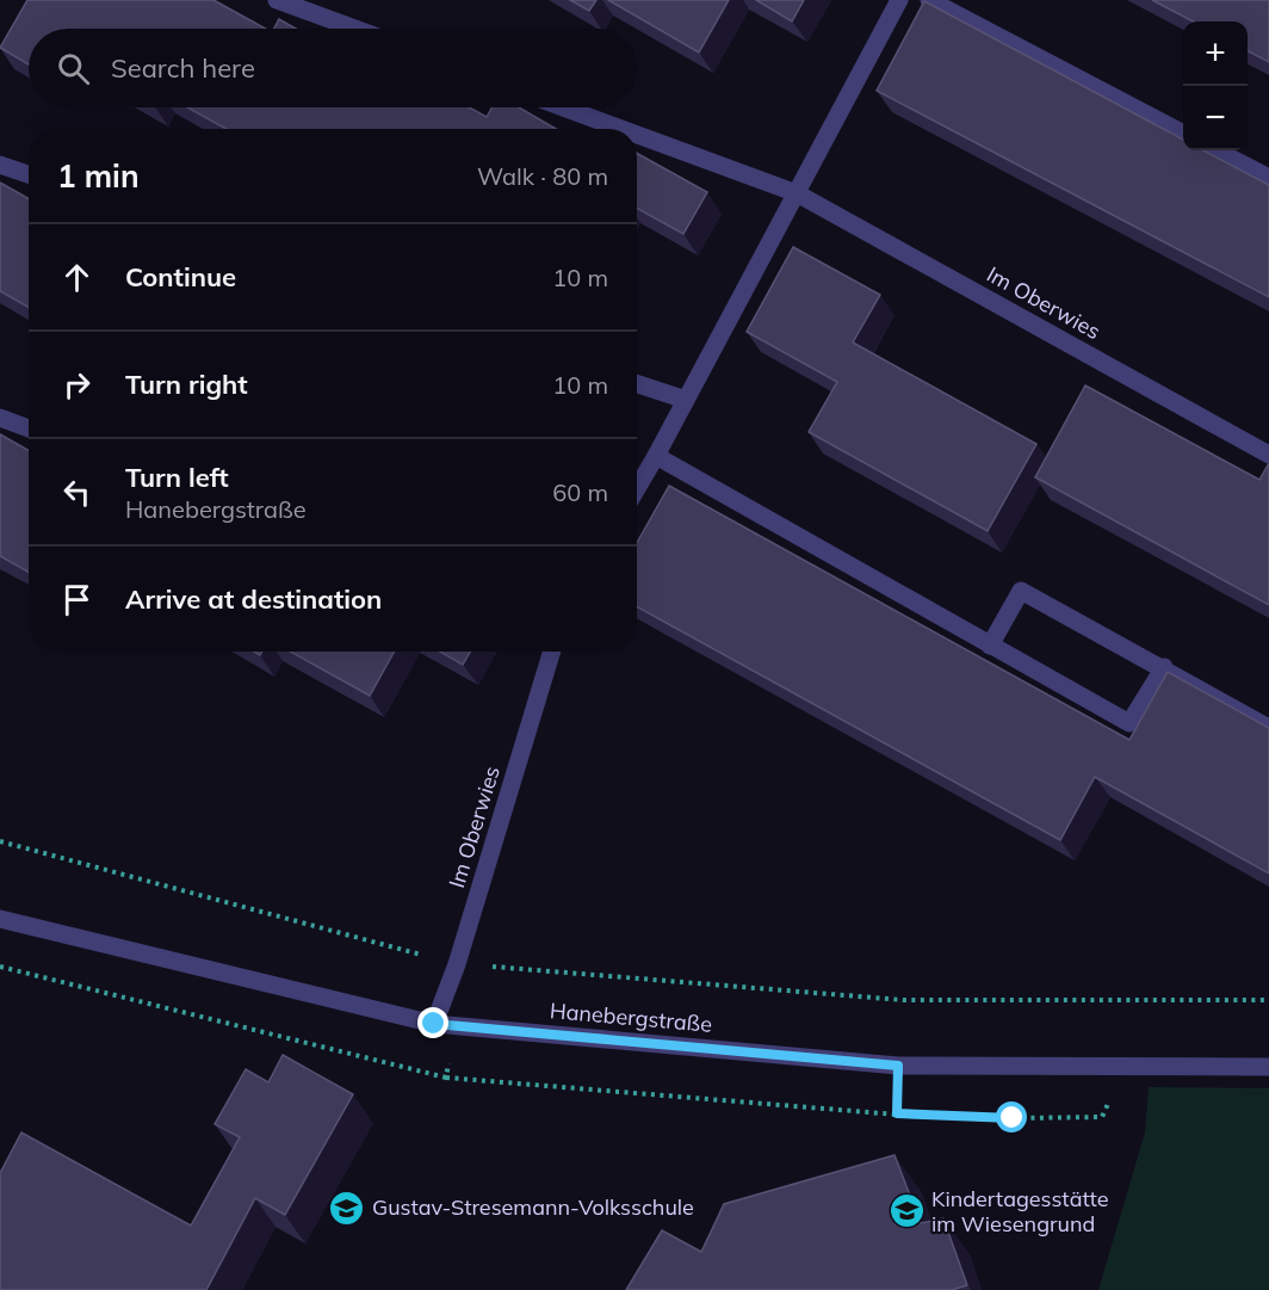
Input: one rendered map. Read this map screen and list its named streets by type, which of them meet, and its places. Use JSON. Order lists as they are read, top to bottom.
{
  "streets": {
    "street": ["Im Oberwies", "Hanebergstraße"]
  },
  "crossings": [
    ["Im Oberwies", "Hanebergstraße"]
  ],
  "places": {
    "school or university": ["Gustav-Stresemann-Volksschule", "Kindertagesstätte im Wiesengrund"]
  },
  "page": {
    "map_buttons": ["+", "−"],
    "search": "Search here",
    "heading": ["1 min", "Walk · 80 m"],
    "list": [
      ["Continue", "10 m"],
      ["Turn right", "10 m"],
      ["Turn left", "Hanebergstraße", "60 m"],
      "Arrive at destination"
    ]
  }
}
